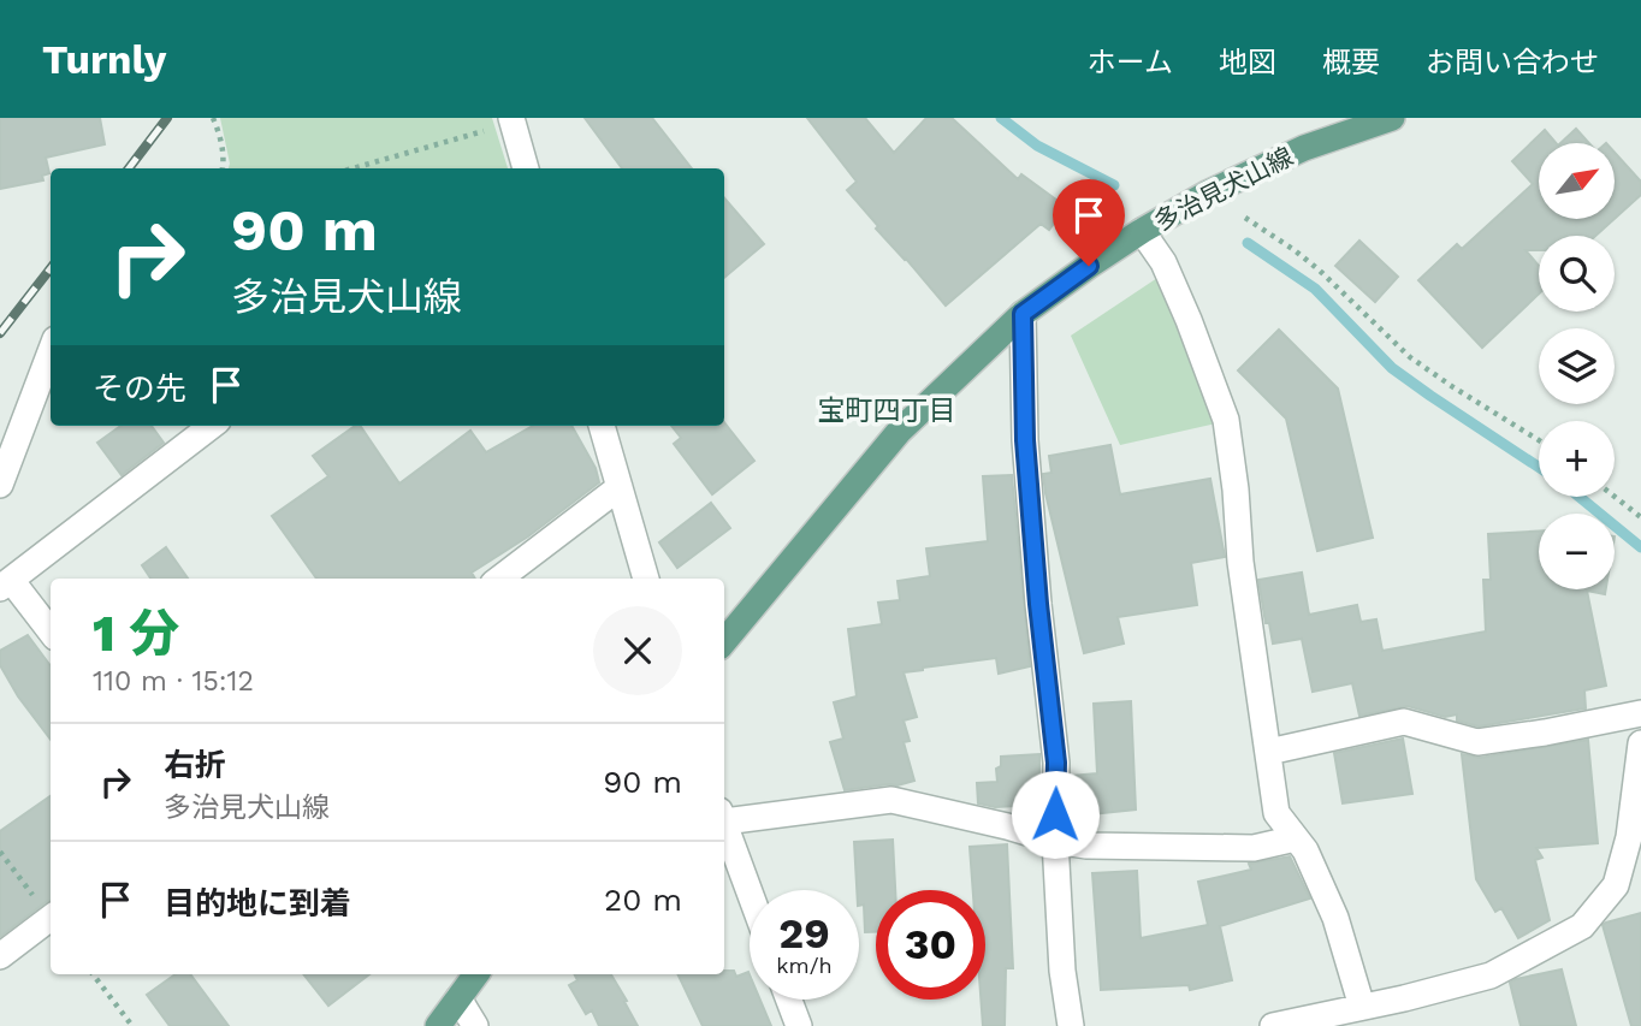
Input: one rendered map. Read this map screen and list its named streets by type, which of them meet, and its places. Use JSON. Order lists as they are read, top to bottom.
{
  "streets": {
    "main road": ["多治見犬山線"]
  },
  "districts": ["宝町四丁目"],
  "north": "top right",
  "page": {
    "header": "Turnly",
    "nav": [
      "ホーム",
      "地図",
      "概要",
      "お問い合わせ"
    ],
    "map_buttons": ["+", "−"],
    "turn": ["90 m", "多治見犬山線"],
    "then": "その先",
    "heading": ["1 分", "110 m · 15:12"],
    "list": [
      {
        "name": "右折",
        "note": "多治見犬山線",
        "value": "90 m"
      },
      {
        "name": "目的地に到着",
        "value": "20 m"
      }
    ],
    "speed": "29 km/h",
    "limit": "30"
  }
}
